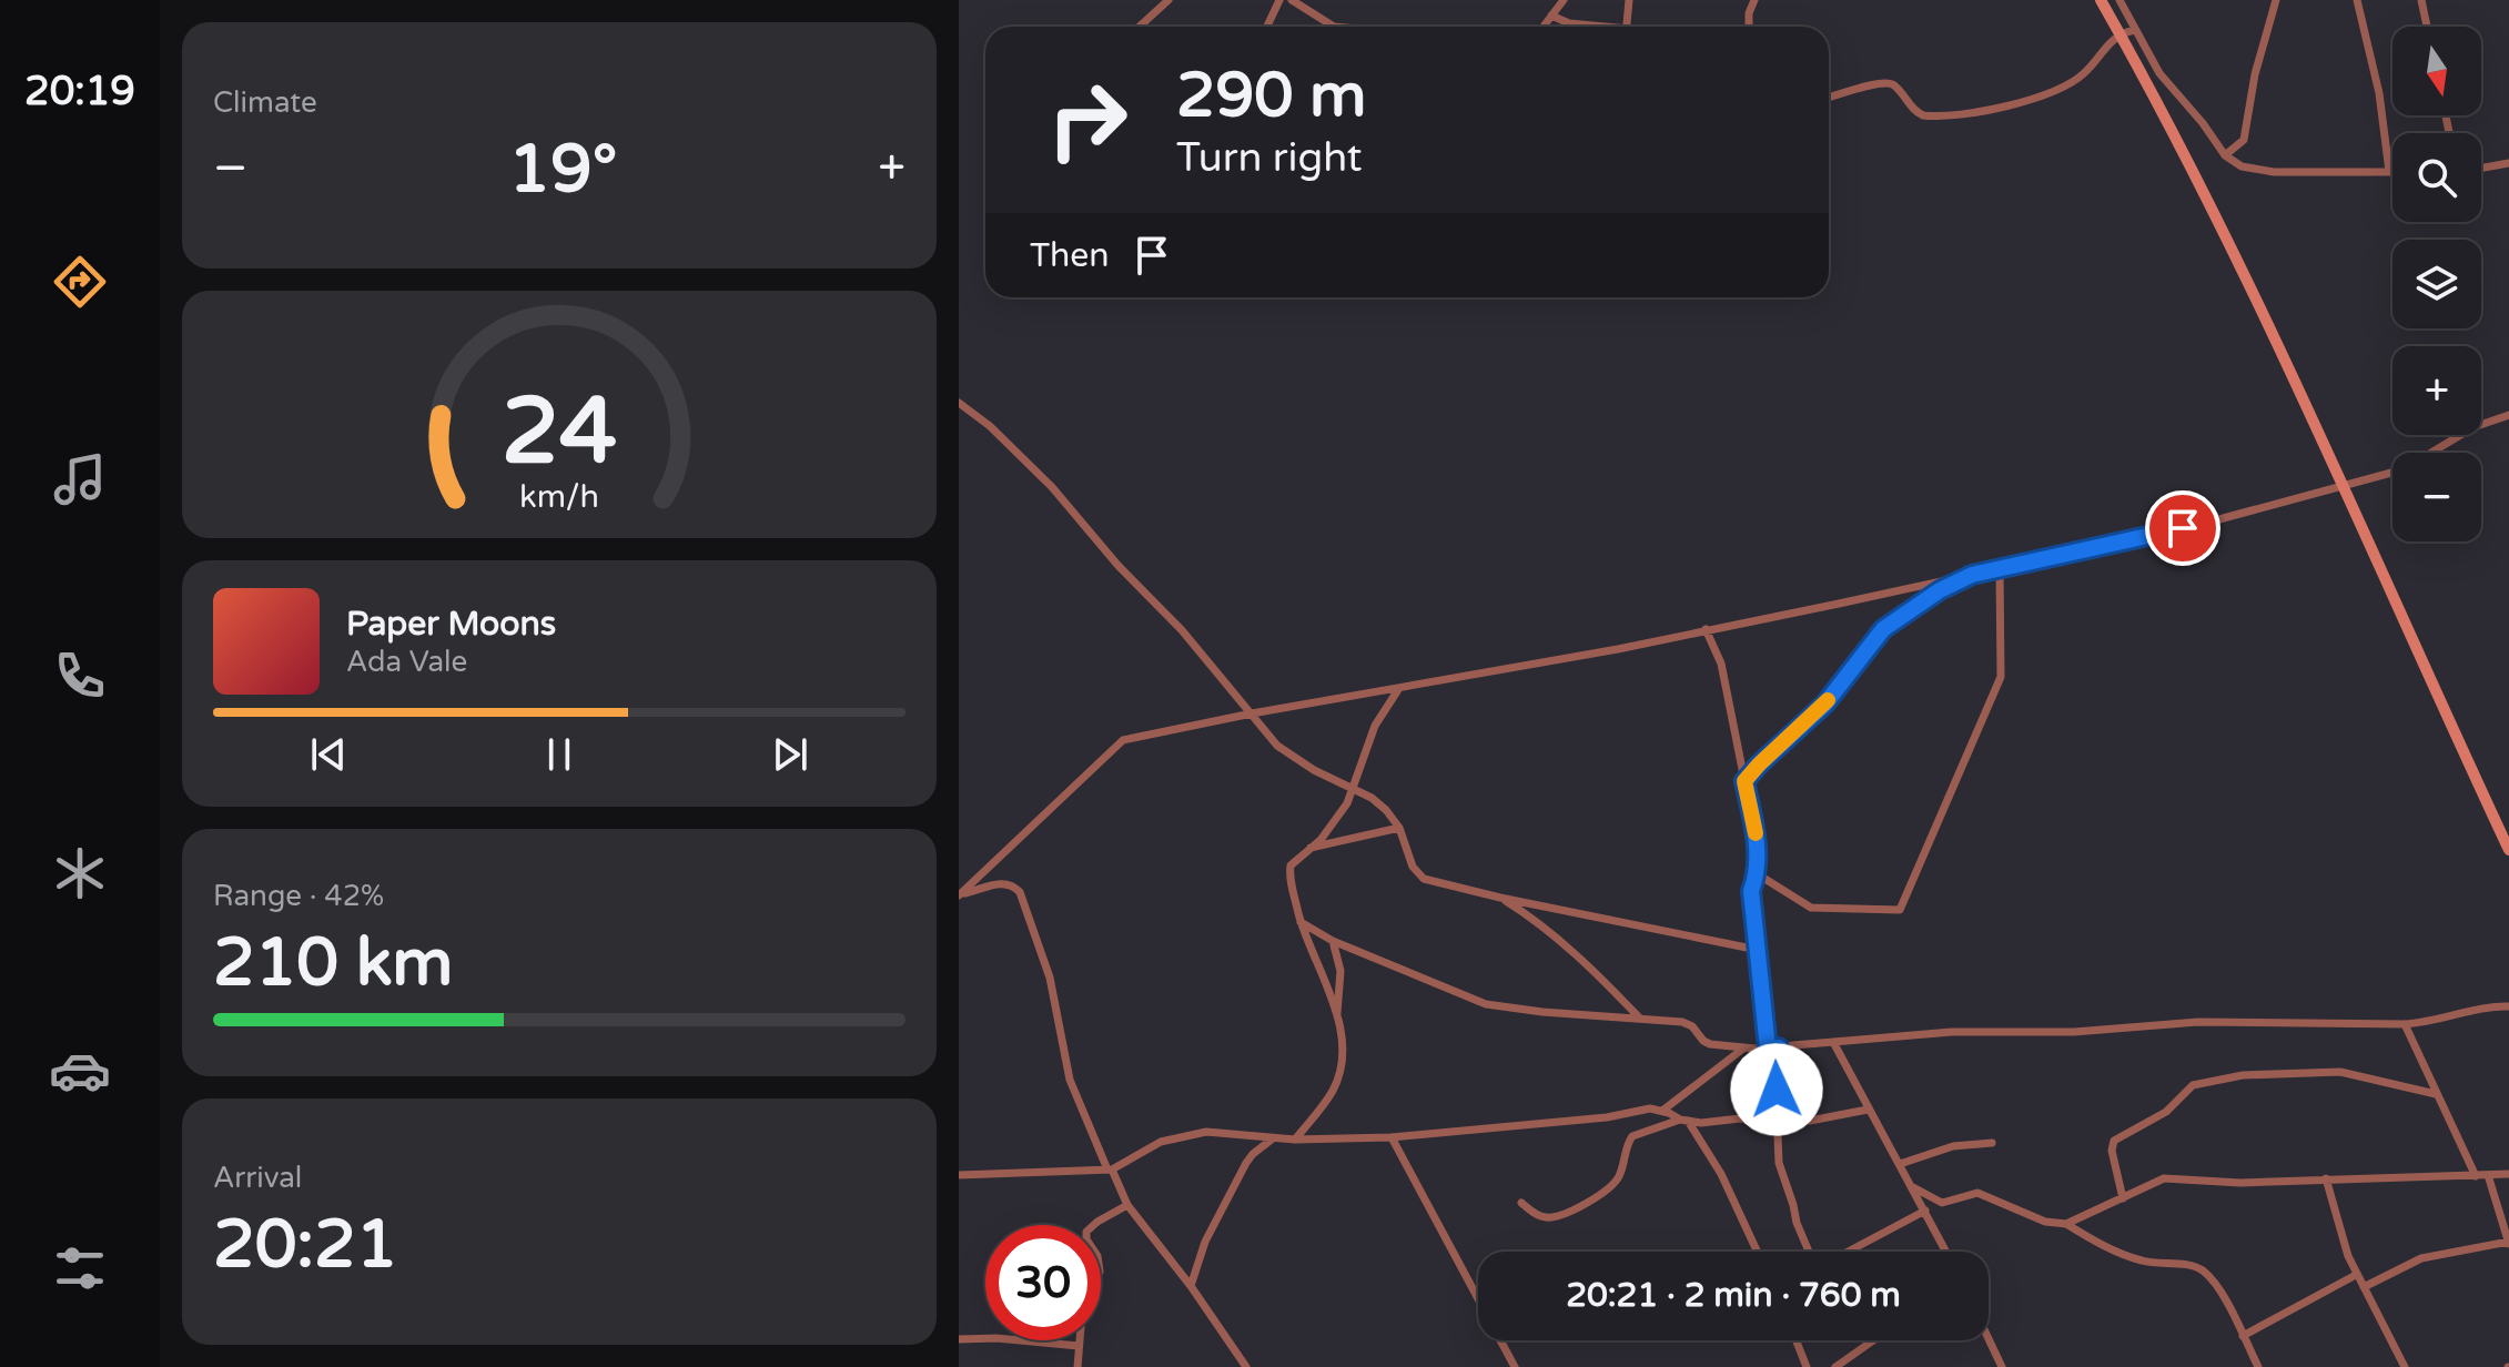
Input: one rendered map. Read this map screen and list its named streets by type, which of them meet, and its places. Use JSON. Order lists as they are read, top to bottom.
{
  "north": "bottom",
  "page": {
    "tabs": "20:19",
    "tile": [
      "Climate",
      ["Range · 42%", "210 km"],
      ["Arrival", "20:21"]
    ],
    "map_buttons": ["+", "−"],
    "turn": ["290 m", "Turn right"],
    "heat": ["−", "19°", "+"],
    "then": "Then",
    "song": ["Paper Moons", "Ada Vale"],
    "limit": "30",
    "trip": "20:21 · 2 min · 760 m",
    "gauge": ["24", "km/h"]
  }
}
